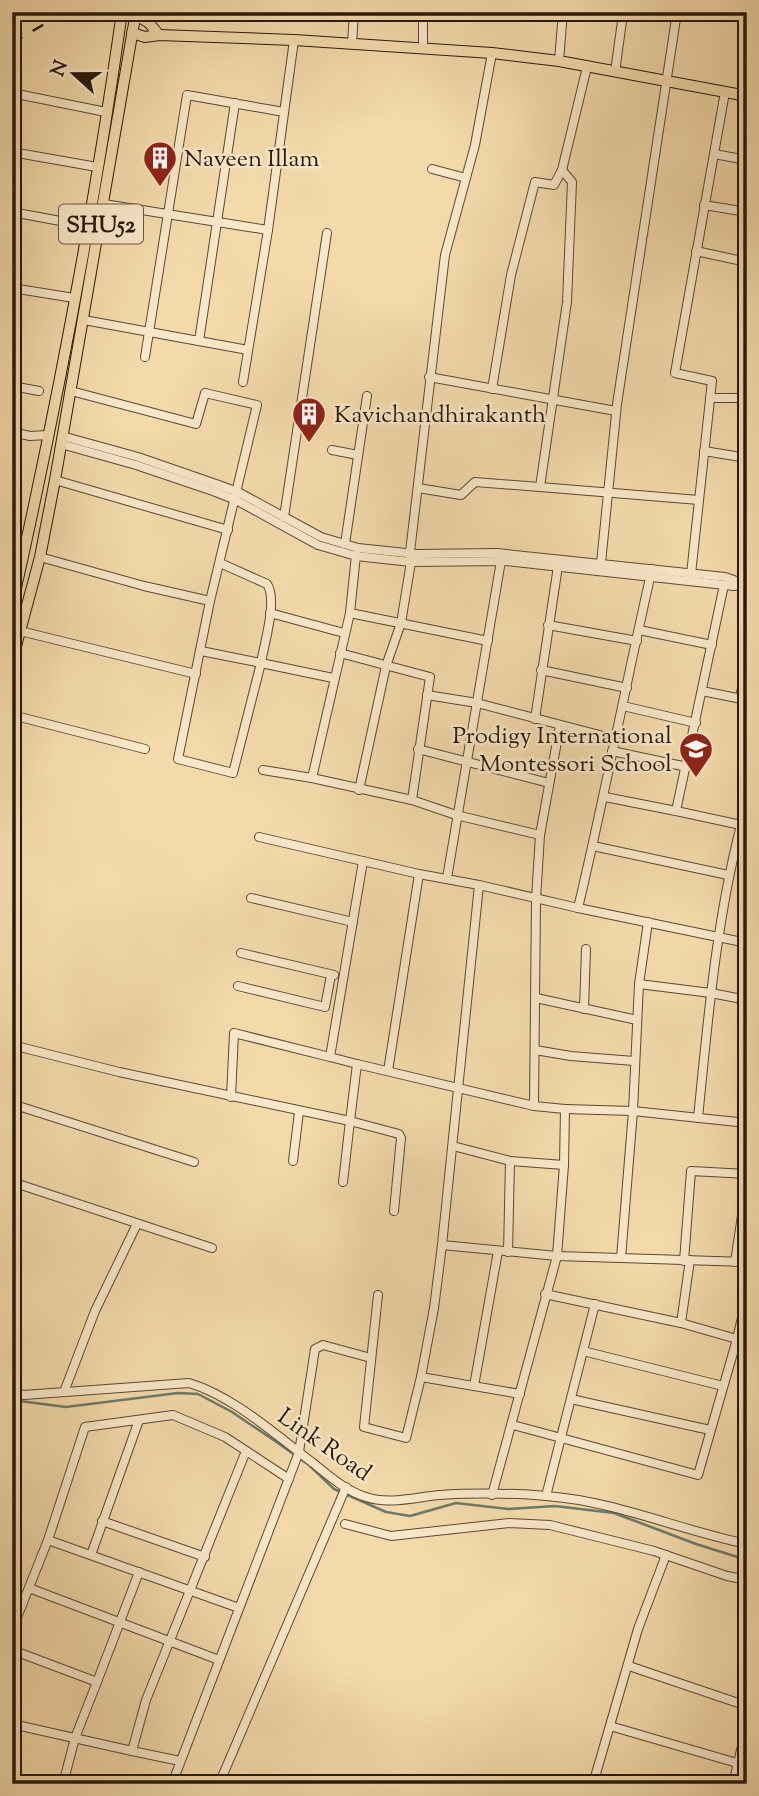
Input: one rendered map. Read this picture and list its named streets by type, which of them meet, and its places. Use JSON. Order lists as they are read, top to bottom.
{
  "streets": {
    "main road": ["SHU52"],
    "street": ["Link Road"]
  },
  "places": {
    "building": ["Naveen Illam", "Kavichandhirakanth"],
    "school or university": ["Prodigy International Montessori School"]
  },
  "north": "left"
}
